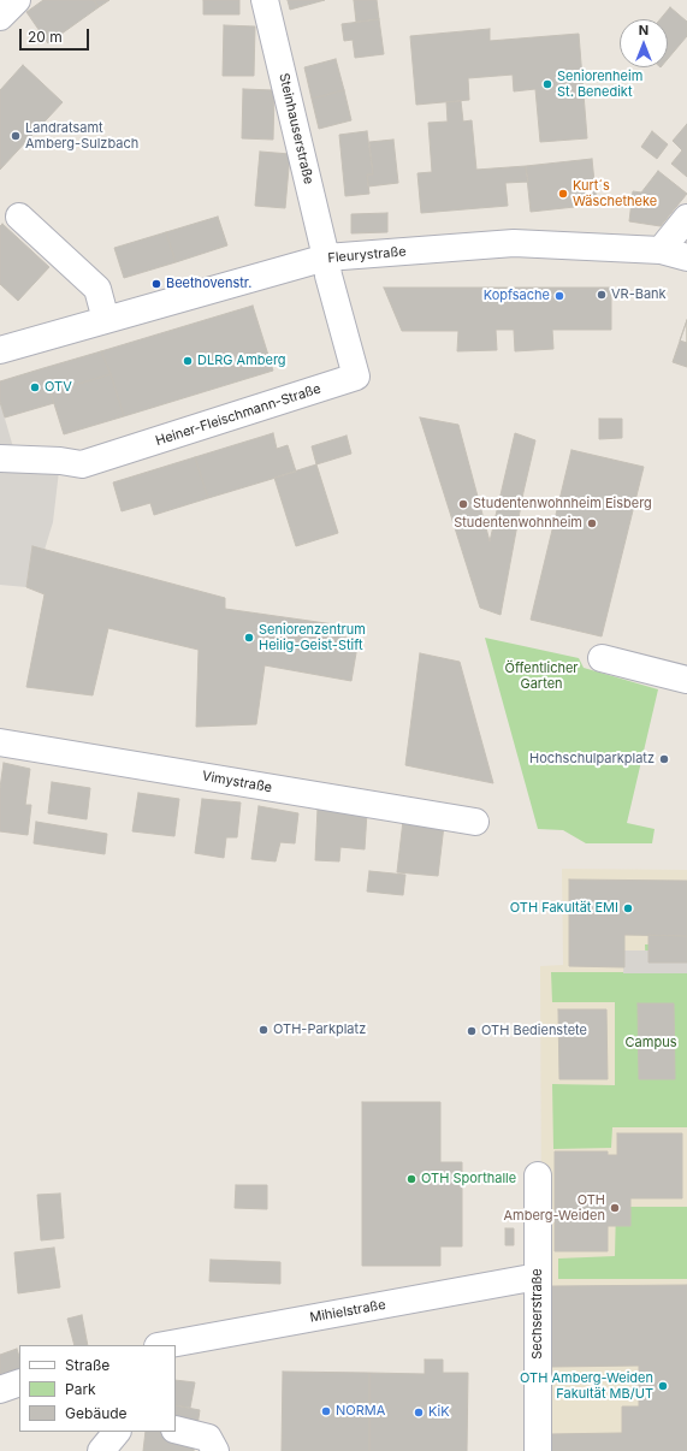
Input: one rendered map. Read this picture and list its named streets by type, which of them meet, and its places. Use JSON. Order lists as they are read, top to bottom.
{
  "streets": {
    "street": [
      "Steinhauserstraße",
      "Fleurystraße",
      "Heiner-Fleischmann-Straße",
      "Vimystraße",
      "Mihielstraße",
      "Sechserstraße"
    ]
  },
  "crossings": [
    ["Steinhauserstraße", "Fleurystraße"],
    ["Steinhauserstraße", "Heiner-Fleischmann-Straße"],
    ["Fleurystraße", "Heiner-Fleischmann-Straße"],
    ["Mihielstraße", "Sechserstraße"]
  ],
  "parks": ["Öffentlicher Garten", "Campus"],
  "places": [
    "Seniorenheim St. Benedikt",
    "Landratsamt Amberg-Sulzbach",
    "Kurt´s Wäschetheke",
    "Beethovenstr.",
    "VR-Bank",
    "Kopfsache",
    "DLRG Amberg",
    "OTV",
    "Studentenwohnheim Eisberg",
    "Studentenwohnheim",
    "Seniorenzentrum Heilig-Geist-Stift",
    "Hochschulparkplatz",
    "OTH Fakultät EMI",
    "OTH-Parkplatz",
    "OTH Bedienstete",
    "OTH Sporthalle",
    "OTH Amberg-Weiden",
    "OTH Amberg-Weiden Fakultät MB/UT",
    "NORMA",
    "KiK"
  ],
  "legend": ["Straße", "Park", "Gebäude"],
  "scale_bar": "20 m",
  "north": "top"
}
